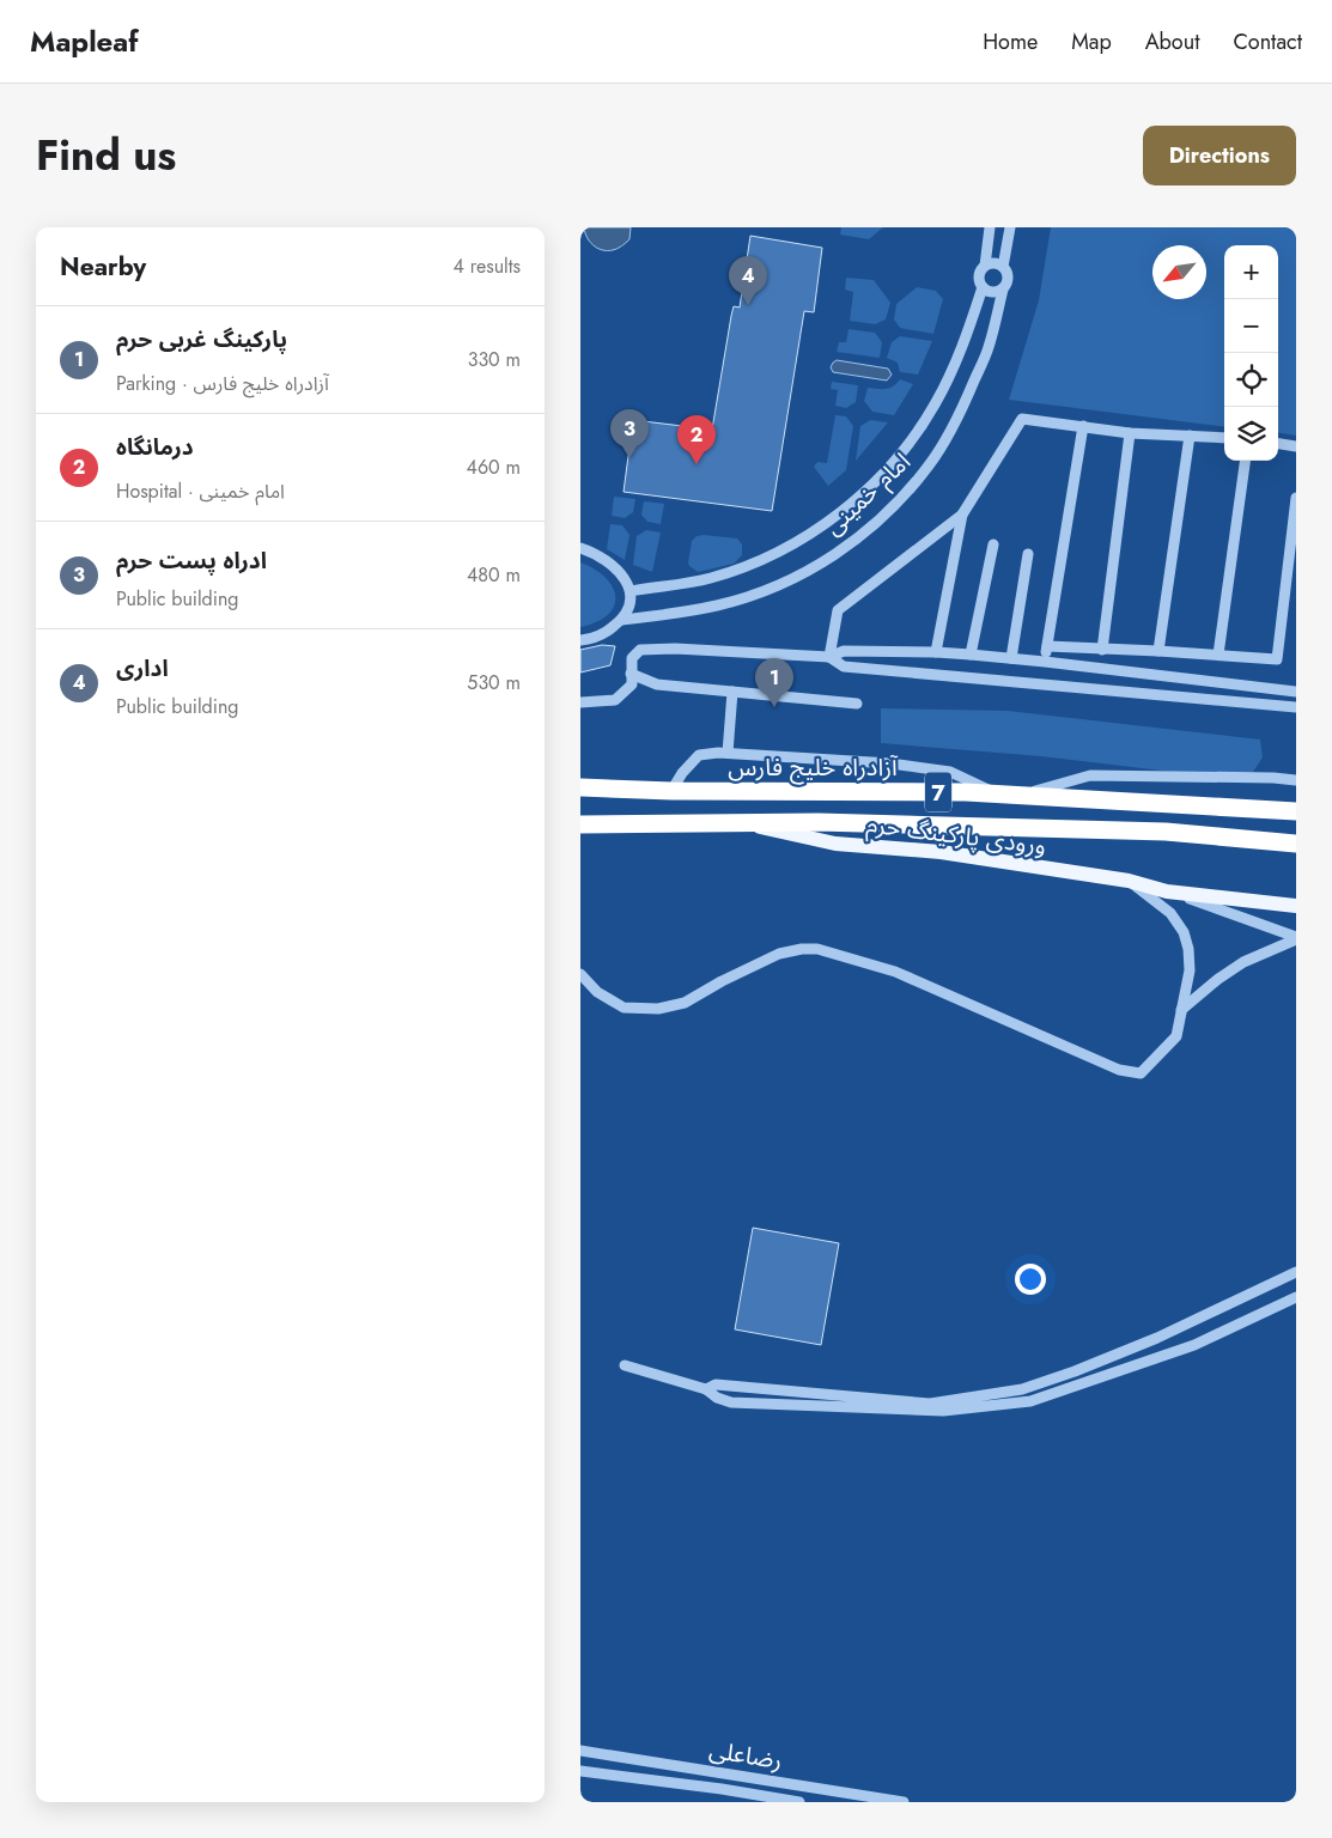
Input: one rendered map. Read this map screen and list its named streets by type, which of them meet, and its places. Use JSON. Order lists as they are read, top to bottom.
{
  "streets": {
    "highway": ["آزادراه خلیج فارس", "7"],
    "main road": ["ورودی پارکینگ حرم"],
    "street": ["امام خمینی", "رضاعلی"]
  },
  "crossings": [
    ["7", "ورودی پارکینگ حرم"]
  ],
  "north": "bottom left",
  "page": {
    "header": "Mapleaf",
    "nav": [
      "Home",
      "Map",
      "About",
      "Contact"
    ],
    "title": "Find us",
    "buttons": "Directions",
    "heading": ["Nearby", "4 results"],
    "map_buttons": ["+", "−"],
    "pins": [
      "4",
      "3",
      "2",
      "1"
    ],
    "list": [
      {
        "mark": "1",
        "name": "پارکینگ غربی حرم",
        "note": "Parking · آزادراه خلیج فارس",
        "value": "330 m"
      },
      {
        "mark": "2",
        "name": "درمانگاه",
        "note": "Hospital · امام خمینی",
        "value": "460 m"
      },
      {
        "mark": "3",
        "name": "ادراه پست حرم",
        "note": "Public building",
        "value": "480 m"
      },
      {
        "mark": "4",
        "name": "اداری",
        "note": "Public building",
        "value": "530 m"
      }
    ]
  }
}
